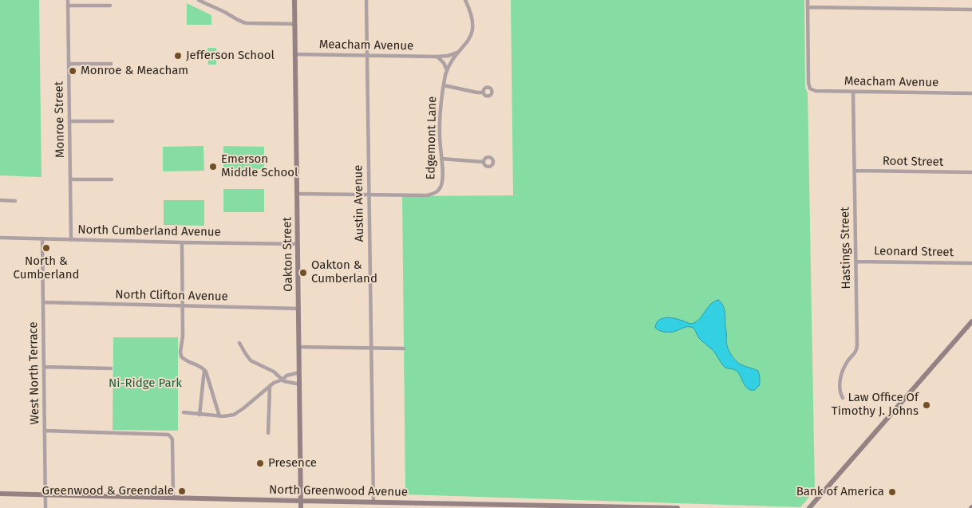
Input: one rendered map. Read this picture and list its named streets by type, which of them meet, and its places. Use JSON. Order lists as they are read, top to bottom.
{
  "streets": {
    "main road": ["Oakton Street", "North Greenwood Avenue"],
    "street": [
      "Meacham Avenue",
      "Monroe Street",
      "Edgemont Lane",
      "Root Street",
      "Austin Avenue",
      "North Cumberland Avenue",
      "Hastings Street",
      "Leonard Street",
      "North Clifton Avenue",
      "West North Terrace"
    ]
  },
  "crossings": [
    ["Meacham Avenue", "Edgemont Lane"],
    ["Meacham Avenue", "Austin Avenue"],
    ["Meacham Avenue", "Hastings Street"],
    ["Meacham Avenue", "Oakton Street"],
    ["Monroe Street", "North Cumberland Avenue"],
    ["Edgemont Lane", "Austin Avenue"],
    ["Root Street", "Hastings Street"],
    ["Austin Avenue", "North Greenwood Avenue"],
    ["North Cumberland Avenue", "Oakton Street"],
    ["North Cumberland Avenue", "West North Terrace"],
    ["Hastings Street", "Leonard Street"],
    ["Oakton Street", "North Clifton Avenue"],
    ["Oakton Street", "North Greenwood Avenue"],
    ["North Clifton Avenue", "West North Terrace"],
    ["West North Terrace", "North Greenwood Avenue"]
  ],
  "parks": ["Ni-Ridge Park"],
  "places": [
    "Jefferson School",
    "Monroe & Meacham",
    "Emerson Middle School",
    "North & Cumberland",
    "Oakton & Cumberland",
    "Law Office Of Timothy J. Johns",
    "Presence",
    "Greenwood & Greendale",
    "Bank of America"
  ]
}
